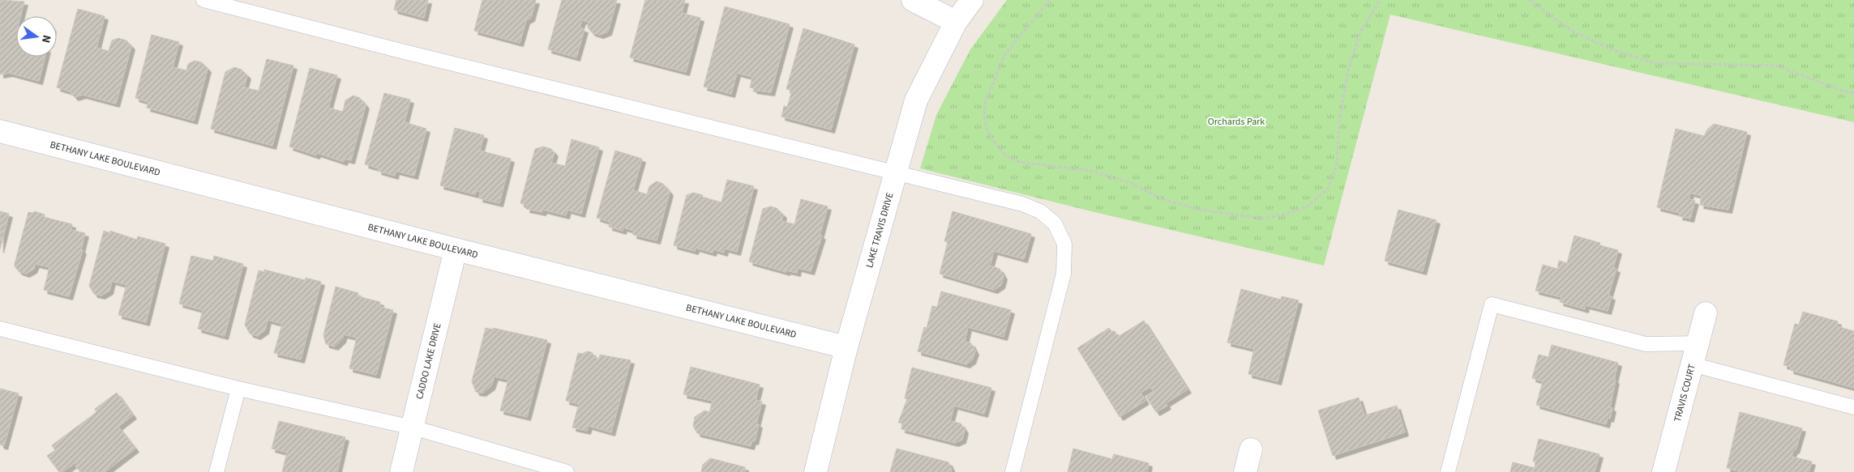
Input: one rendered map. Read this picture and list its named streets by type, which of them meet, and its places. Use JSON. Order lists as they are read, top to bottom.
{
  "streets": {
    "street": [
      "BETHANY LAKE BOULEVARD",
      "LAKE TRAVIS DRIVE",
      "CADDO LAKE DRIVE",
      "TRAVIS COURT"
    ]
  },
  "crossings": [
    ["BETHANY LAKE BOULEVARD", "LAKE TRAVIS DRIVE"],
    ["BETHANY LAKE BOULEVARD", "CADDO LAKE DRIVE"]
  ],
  "parks": ["Orchards Park"],
  "north": "right"
}
